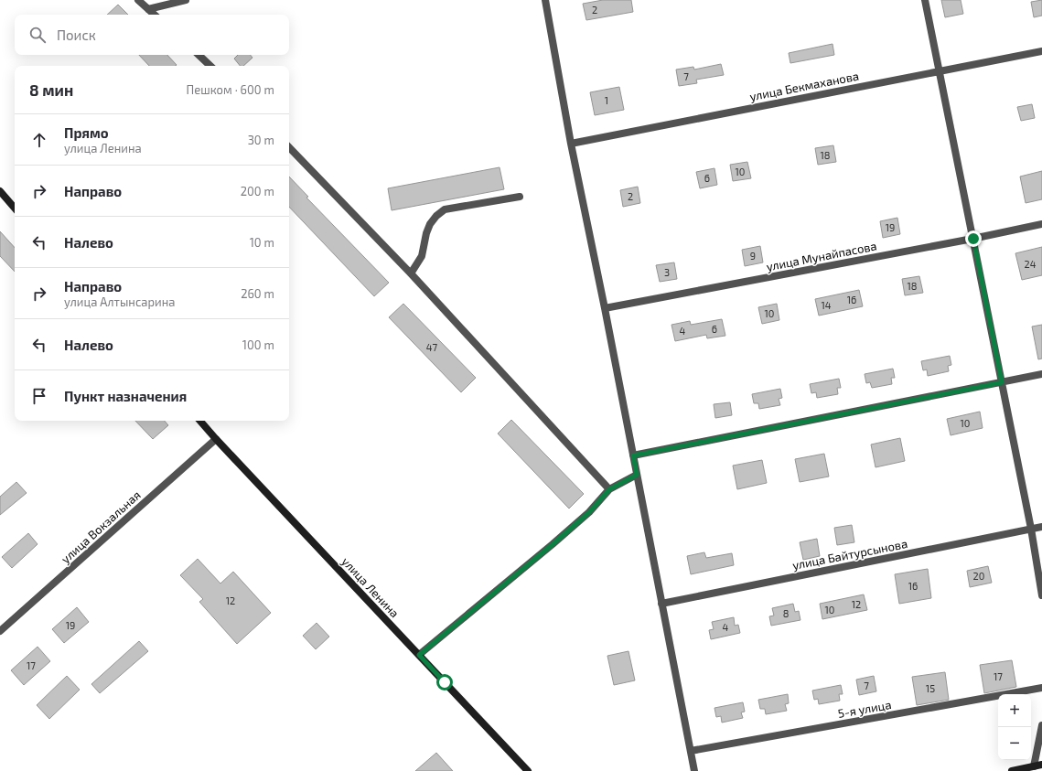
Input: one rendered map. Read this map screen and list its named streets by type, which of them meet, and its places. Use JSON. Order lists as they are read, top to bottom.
{
  "streets": {
    "street": [
      "улица Бекмаханова",
      "улица Мунайпасова",
      "улица Вокзальная",
      "улица Байтурсынова",
      "улица Ленина",
      "5-я улица"
    ]
  },
  "crossings": [
    ["улица Вокзальная", "улица Ленина"]
  ],
  "house_numbers": [
    "2",
    "7",
    "1",
    "18",
    "10",
    "6",
    "2",
    "19",
    "9",
    "24",
    "3",
    "18",
    "16",
    "14",
    "10",
    "6",
    "4",
    "47",
    "10",
    "20",
    "16",
    "12",
    "12",
    "10",
    "8",
    "19",
    "4",
    "17",
    "17",
    "7",
    "15"
  ],
  "page": {
    "search": "Поиск",
    "heading": ["8 мин", "Пешком · 600 m"],
    "list": [
      ["Прямо", "улица Ленина", "30 m"],
      ["Направо", "200 m"],
      ["Налево", "10 m"],
      ["Направо", "улица Алтынсарина", "260 m"],
      ["Налево", "100 m"],
      "Пункт назначения"
    ],
    "map_buttons": ["+", "−"]
  }
}
